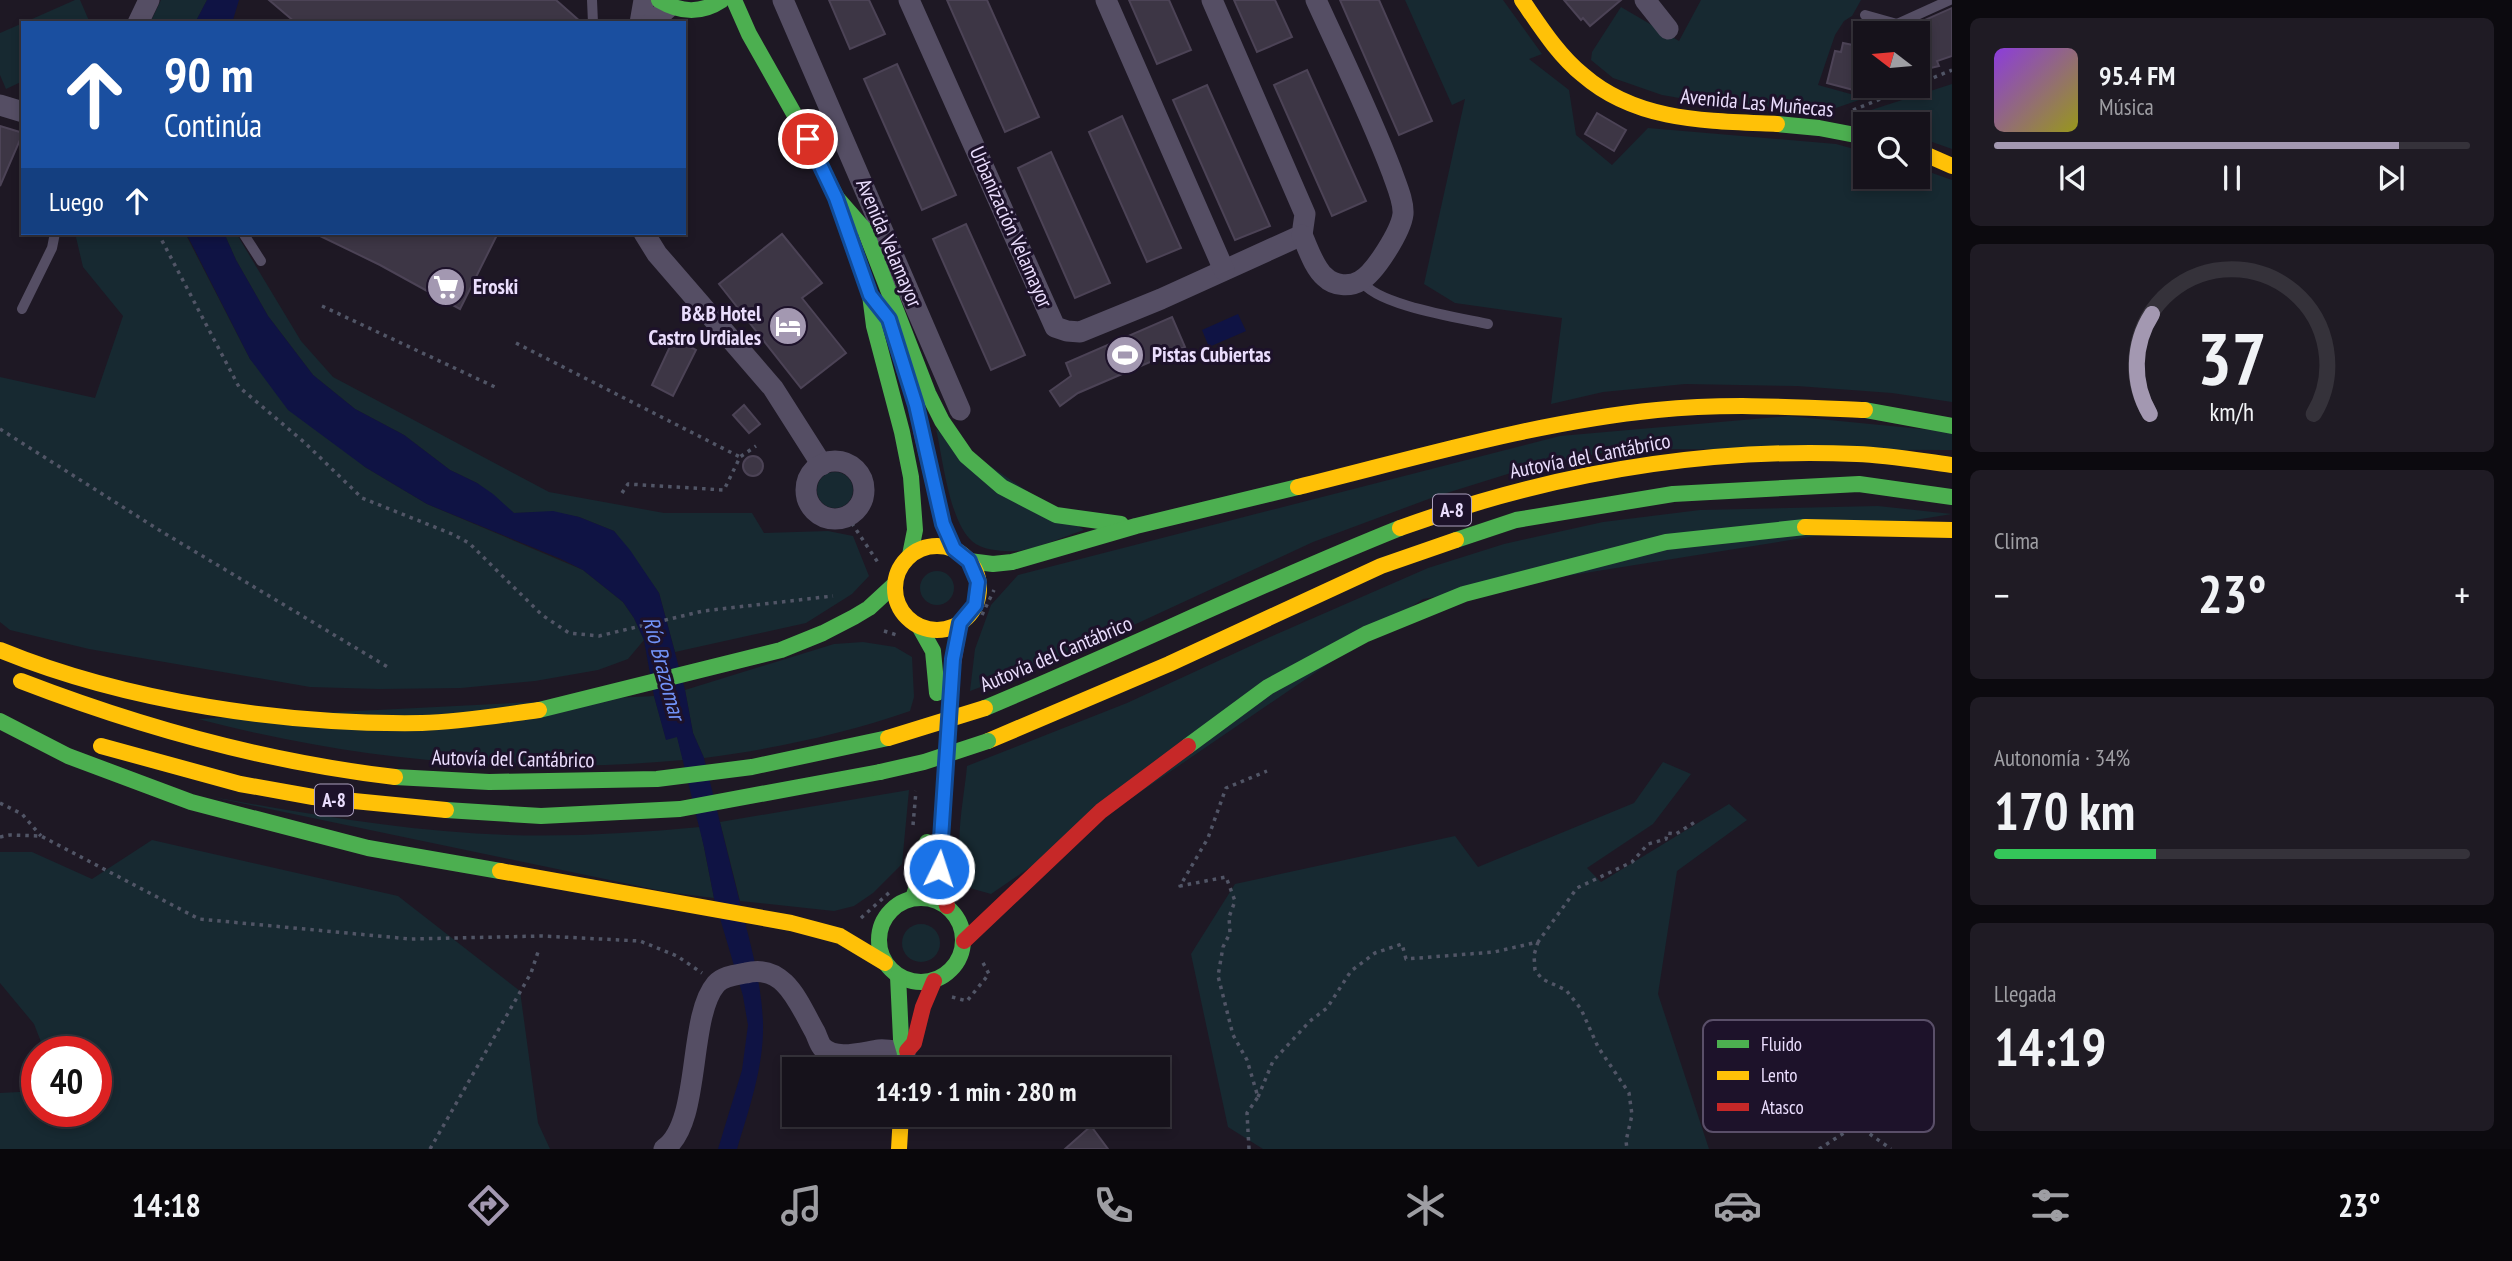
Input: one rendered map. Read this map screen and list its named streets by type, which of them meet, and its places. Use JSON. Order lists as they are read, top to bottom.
{
  "streets": {
    "main road": [
      "Avenida Las Muñecas",
      "Avenida Velamayor",
      "Autovía del Cantábrico",
      "A-8"
    ],
    "street": ["Urbanización Velamayor"]
  },
  "water": ["Río Brazomar"],
  "places": {
    "supermarket": ["Eroski"],
    "hotel": ["B&B Hotel Castro Urdiales"],
    "sports": ["Pistas Cubiertas"]
  },
  "legend": ["Fluido", "Lento", "Atasco"],
  "north": "left",
  "page": {
    "turn": ["90 m", "Continúa"],
    "song": ["95.4 FM", "Música"],
    "then": "Luego",
    "tile": [
      "Clima",
      ["Autonomía · 34%", "170 km"],
      ["Llegada", "14:19"]
    ],
    "heat": ["−", "23°", "+"],
    "limit": "40",
    "trip": "14:19 · 1 min · 280 m",
    "tabs": ["14:18", "23°"],
    "gauge": ["37", "km/h"]
  }
}
